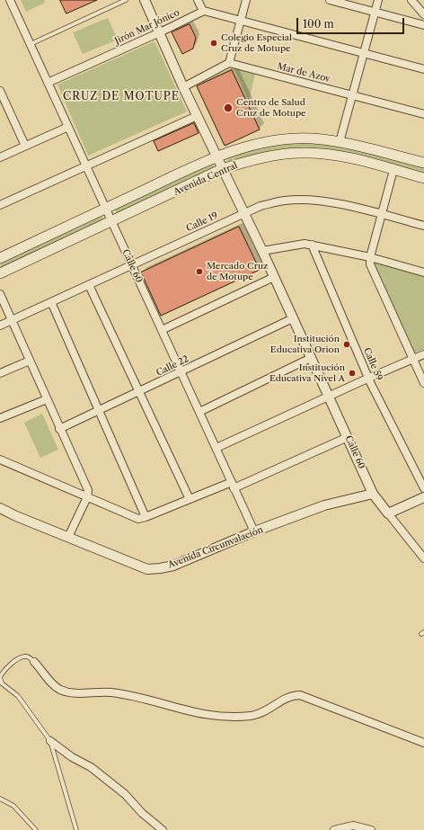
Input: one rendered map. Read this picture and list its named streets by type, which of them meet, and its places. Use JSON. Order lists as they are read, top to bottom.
{
  "streets": {
    "main road": ["Avenida Central"],
    "street": [
      "Jirón Mar Jónico",
      "Mar de Azov",
      "Calle 19",
      "Calle 60",
      "Calle 59",
      "Calle 22",
      "Avenida Circunvalación"
    ]
  },
  "crossings": [
    ["Jirón Mar Jónico", "Calle 60"],
    ["Avenida Central", "Calle 60"],
    ["Calle 19", "Calle 60"],
    ["Calle 60", "Calle 22"],
    ["Calle 60", "Avenida Circunvalación"]
  ],
  "districts": ["CRUZ DE MOTUPE"],
  "places": [
    "Colegio Especial Cruz de Motupe",
    "Centro de Salud Cruz de Motupe",
    "Mercado Cruz de Motupe",
    "Institución Educativa Orion",
    "Institución Educativa Nivel A"
  ],
  "scale_bar": "100 m"
}
